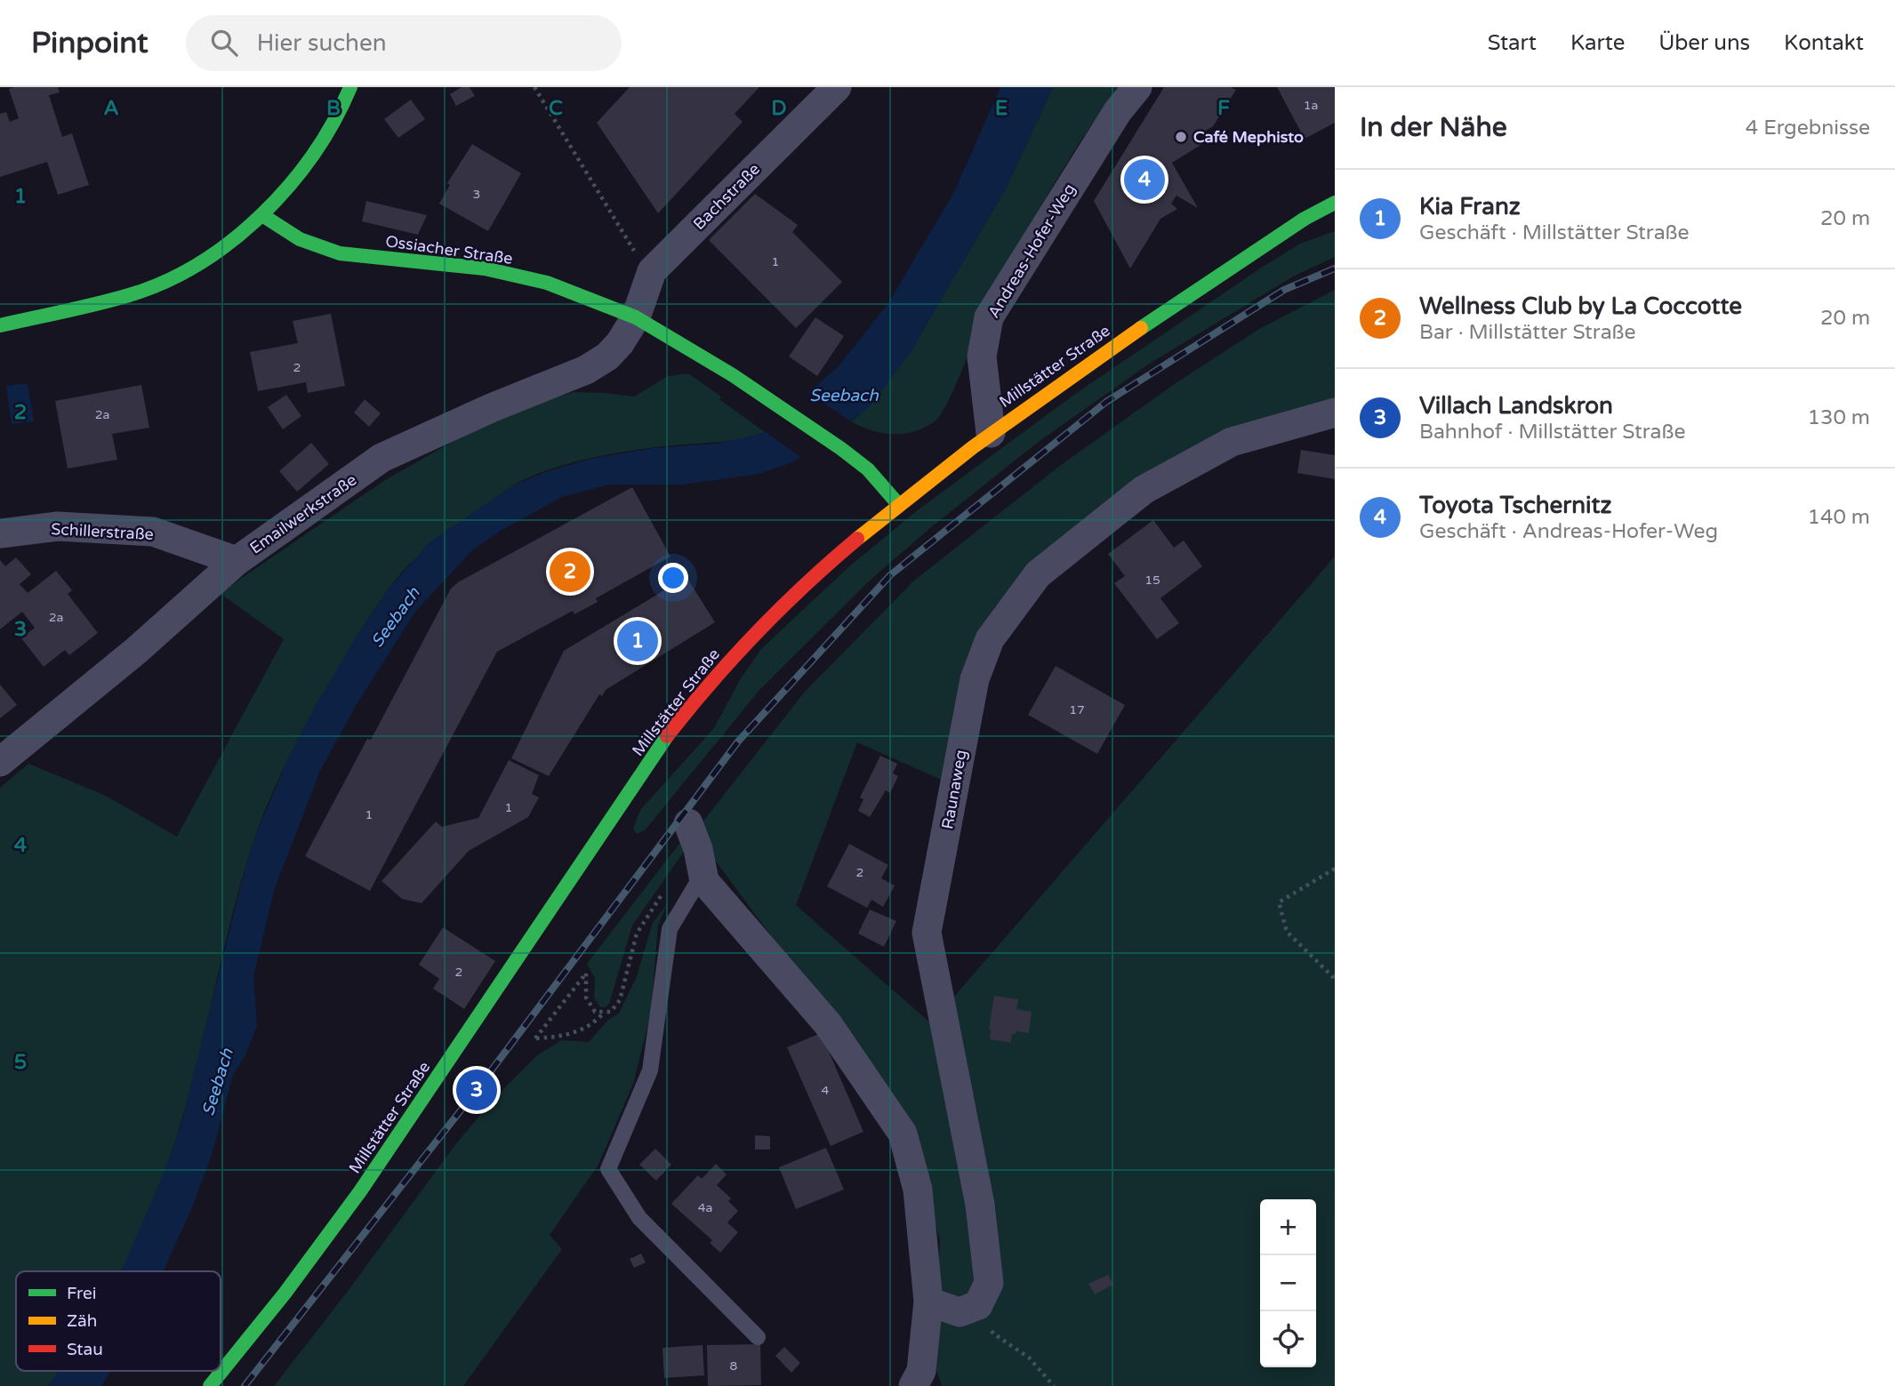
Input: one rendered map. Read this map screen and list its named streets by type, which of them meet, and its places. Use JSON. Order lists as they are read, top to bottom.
{
  "streets": {
    "street": [
      "Bachstraße",
      "Ossiacher Straße",
      "Andreas-Hofer-Weg",
      "Millstätter Straße",
      "Emailwerkstraße",
      "Schillerstraße",
      "Raunaweg"
    ]
  },
  "crossings": [
    ["Bachstraße", "Ossiacher Straße"],
    ["Bachstraße", "Emailwerkstraße"],
    ["Ossiacher Straße", "Millstätter Straße"],
    ["Ossiacher Straße", "Emailwerkstraße"],
    ["Andreas-Hofer-Weg", "Millstätter Straße"],
    ["Emailwerkstraße", "Schillerstraße"]
  ],
  "water": ["Seebach"],
  "places": ["Café Mephisto"],
  "house_numbers": [
    "1a",
    "3",
    "1",
    "2",
    "2a",
    "15",
    "2a",
    "17",
    "1",
    "1",
    "2",
    "2",
    "4",
    "4a",
    "8"
  ],
  "legend": ["Frei", "Zäh", "Stau"],
  "page": {
    "header": "Pinpoint",
    "search": "Hier suchen",
    "nav": [
      "Start",
      "Karte",
      "Über uns",
      "Kontakt"
    ],
    "heading": ["In der Nähe", "4 Ergebnisse"],
    "pins": [
      "4",
      "2",
      "1",
      "3"
    ],
    "list": [
      {
        "mark": "1",
        "name": "Kia Franz",
        "note": "Geschäft · Millstätter Straße",
        "value": "20 m"
      },
      {
        "mark": "2",
        "name": "Wellness Club by La Coccotte",
        "note": "Bar · Millstätter Straße",
        "value": "20 m"
      },
      {
        "mark": "3",
        "name": "Villach Landskron",
        "note": "Bahnhof · Millstätter Straße",
        "value": "130 m"
      },
      {
        "mark": "4",
        "name": "Toyota Tschernitz",
        "note": "Geschäft · Andreas-Hofer-Weg",
        "value": "140 m"
      }
    ],
    "map_buttons": ["+", "−"]
  },
  "grid": {
    "columns": [
      "A",
      "B",
      "C",
      "D",
      "E",
      "F"
    ],
    "rows": [
      "1",
      "2",
      "3",
      "4",
      "5"
    ]
  }
}
